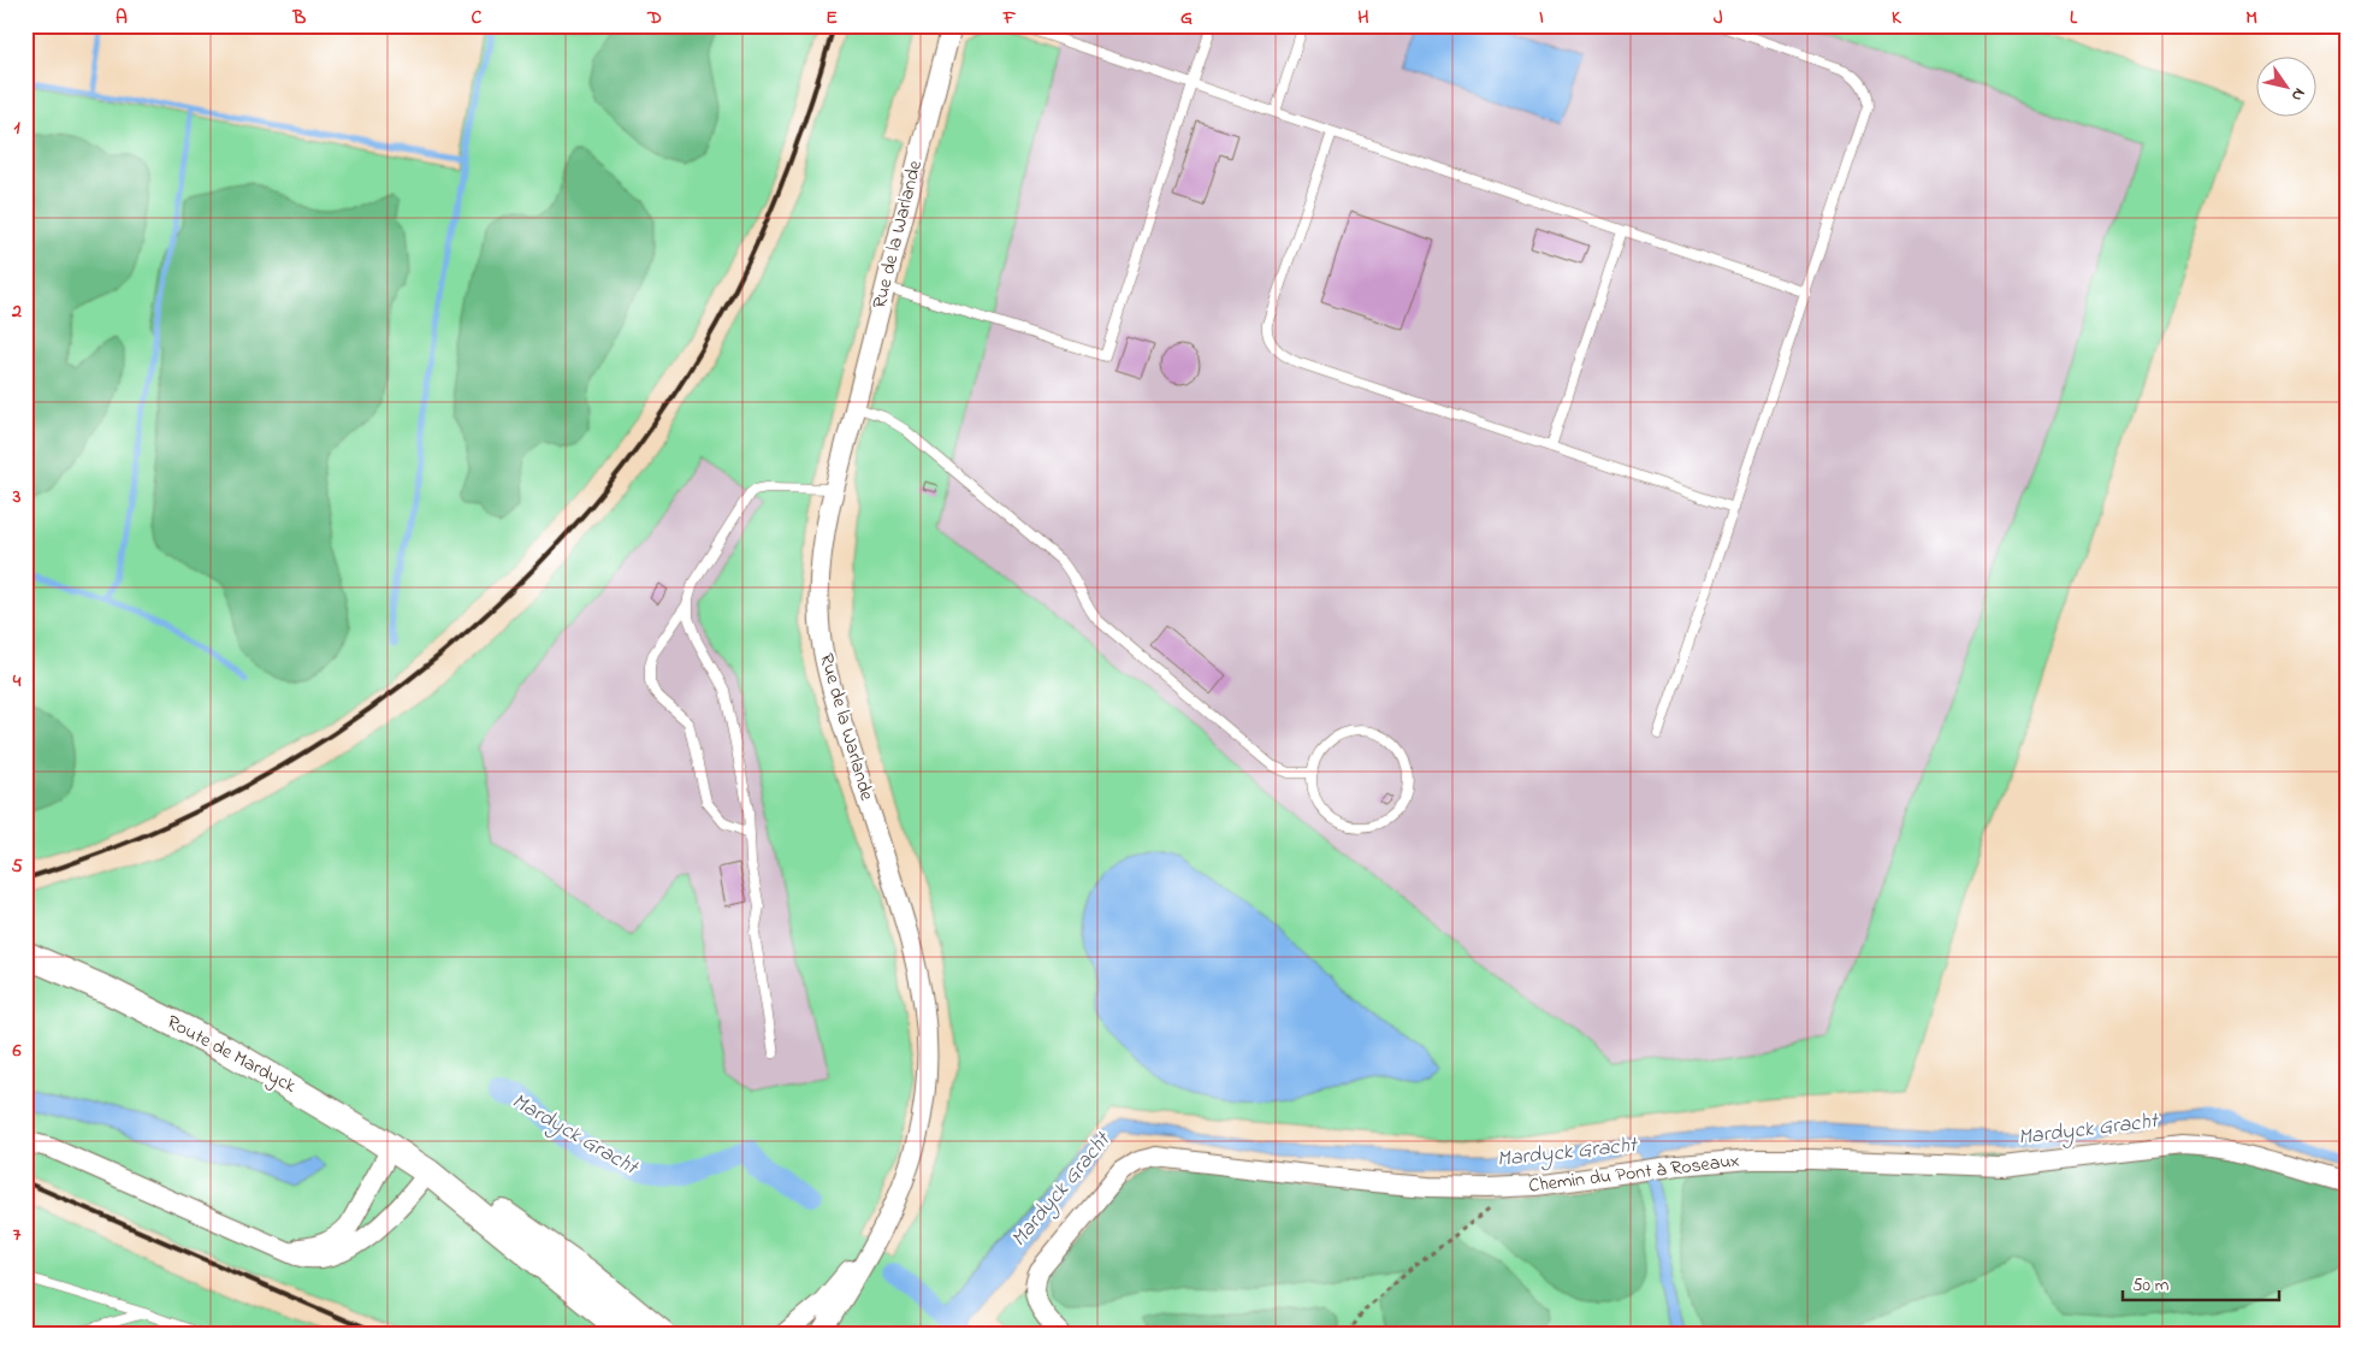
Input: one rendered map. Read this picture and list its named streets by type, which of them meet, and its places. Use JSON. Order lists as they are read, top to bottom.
{
  "streets": {
    "main road": ["Route de Mardyck"],
    "street": ["Rue de la Warlande", "Chemin du Pont à Roseaux"]
  },
  "water": ["Mardyck Gracht"],
  "scale_bar": "50 m",
  "north": "bottom right",
  "grid": {
    "columns": [
      "A",
      "B",
      "C",
      "D",
      "E",
      "F",
      "G",
      "H",
      "I",
      "J",
      "K",
      "L",
      "M"
    ],
    "rows": [
      "1",
      "2",
      "3",
      "4",
      "5",
      "6",
      "7"
    ]
  }
}
